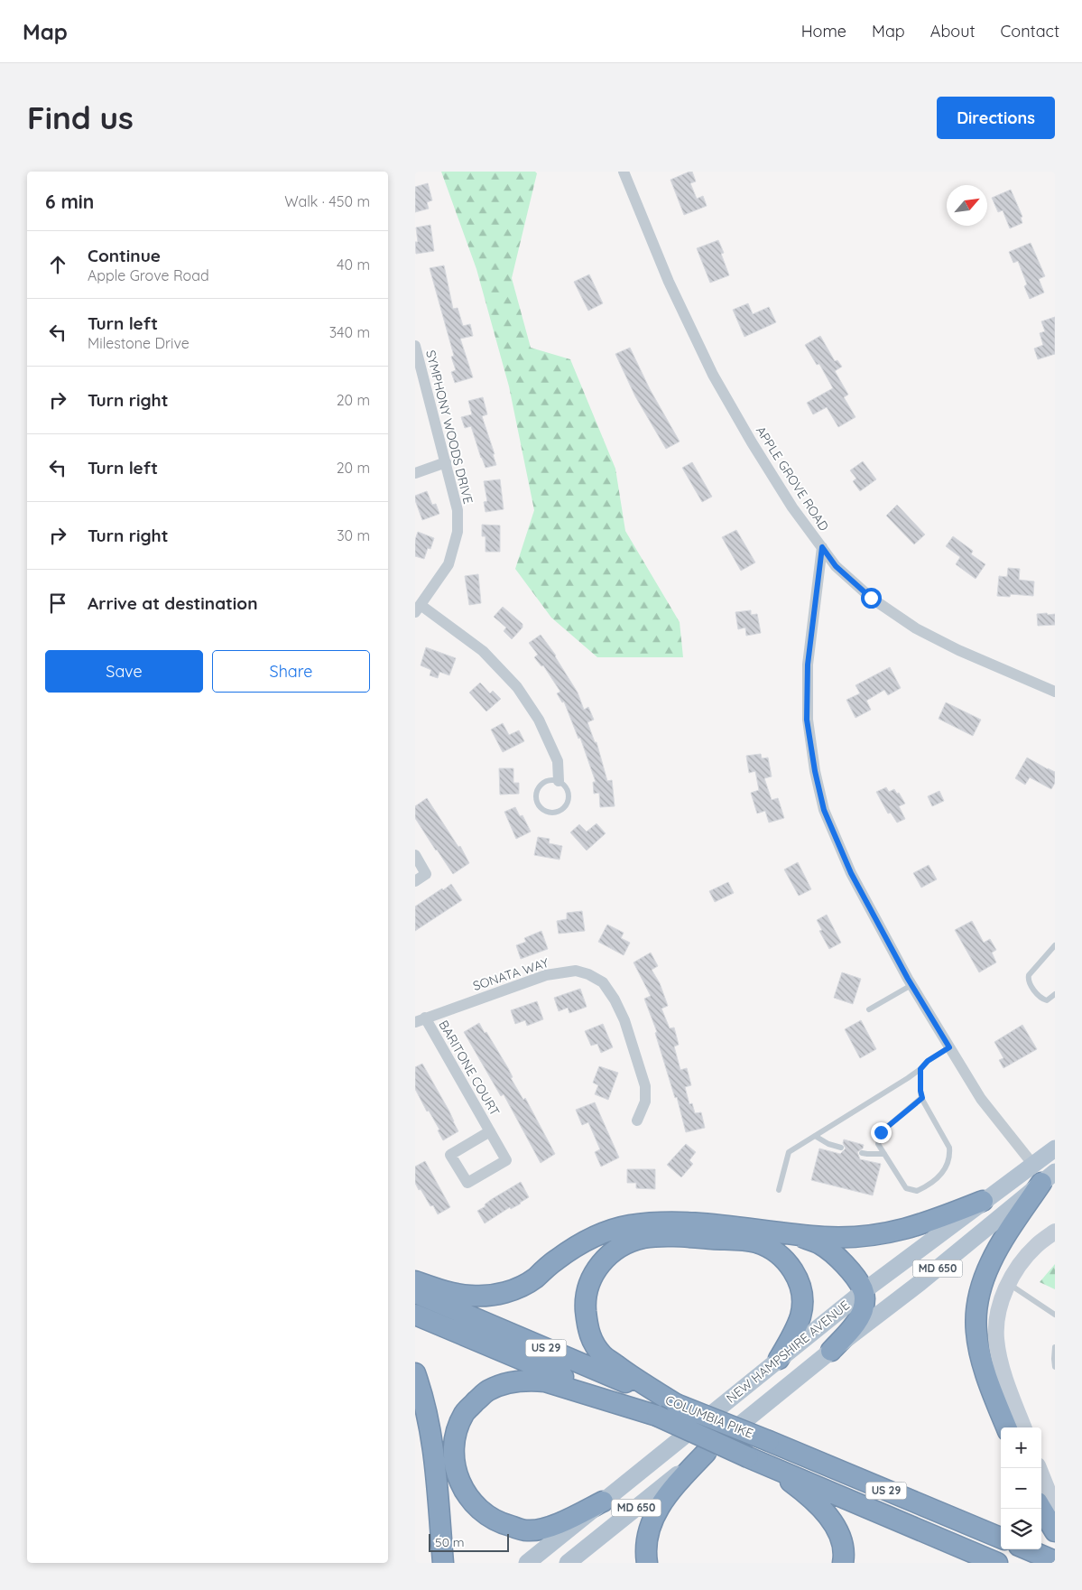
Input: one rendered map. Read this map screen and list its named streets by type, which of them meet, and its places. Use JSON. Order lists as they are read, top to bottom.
{
  "streets": {
    "highway": ["US 29", "COLUMBIA PIKE"],
    "main road": ["MD 650", "NEW HAMPSHIRE AVENUE"],
    "street": [
      "SYMPHONY WOODS DRIVE",
      "APPLE GROVE ROAD",
      "SONATA WAY",
      "BARITONE COURT"
    ]
  },
  "crossings": [
    ["SONATA WAY", "BARITONE COURT"]
  ],
  "scale_bar": "50 m",
  "north": "top right",
  "page": {
    "header": "Map",
    "nav": [
      "Home",
      "Map",
      "About",
      "Contact"
    ],
    "buttons": [
      "Directions",
      ["Save", "Share"]
    ],
    "title": "Find us",
    "heading": ["6 min", "Walk · 450 m"],
    "list": [
      ["Continue", "Apple Grove Road", "40 m"],
      ["Turn left", "Milestone Drive", "340 m"],
      ["Turn right", "20 m"],
      ["Turn left", "20 m"],
      ["Turn right", "30 m"],
      "Arrive at destination"
    ],
    "map_buttons": ["+", "−"],
    "scale": "50 m"
  }
}
